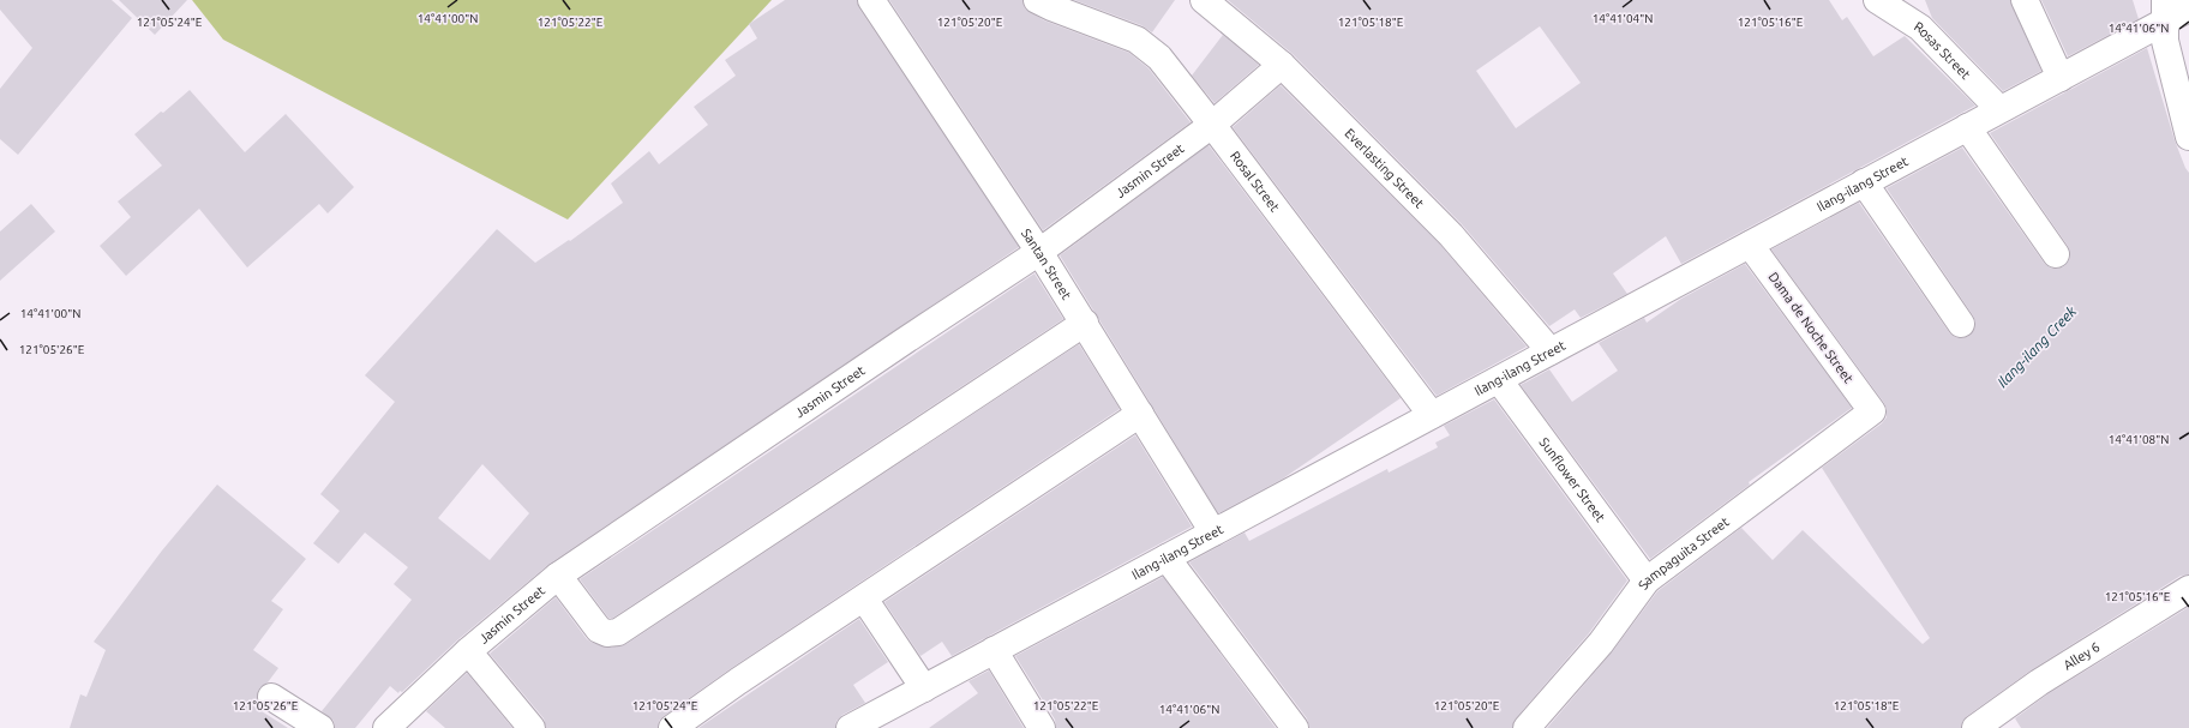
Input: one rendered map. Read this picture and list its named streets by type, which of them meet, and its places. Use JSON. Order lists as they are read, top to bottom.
{
  "streets": {
    "street": [
      "Rosas Street",
      "Everlasting Street",
      "Jasmin Street",
      "Rosal Street",
      "Ilang-ilang Street",
      "Santan Street",
      "Dama de Noche Street",
      "Sunflower Street",
      "Sampaguita Street",
      "Alley 6"
    ]
  },
  "crossings": [
    ["Rosas Street", "Ilang-ilang Street"],
    ["Everlasting Street", "Jasmin Street"],
    ["Everlasting Street", "Ilang-ilang Street"],
    ["Jasmin Street", "Rosal Street"],
    ["Jasmin Street", "Santan Street"],
    ["Rosal Street", "Ilang-ilang Street"],
    ["Ilang-ilang Street", "Santan Street"],
    ["Ilang-ilang Street", "Dama de Noche Street"],
    ["Ilang-ilang Street", "Sunflower Street"],
    ["Dama de Noche Street", "Sampaguita Street"],
    ["Sunflower Street", "Sampaguita Street"]
  ],
  "water": ["Ilang-ilang Creek"],
  "coordinates": [
    "14°41'00\"N",
    "14°41'04\"N",
    "121°05'24\"E",
    "121°05'22\"E",
    "121°05'20\"E",
    "121°05'18\"E",
    "121°05'16\"E",
    "14°41'06\"N",
    "121°05'26\"E",
    "14°41'08\"N"
  ]
}
